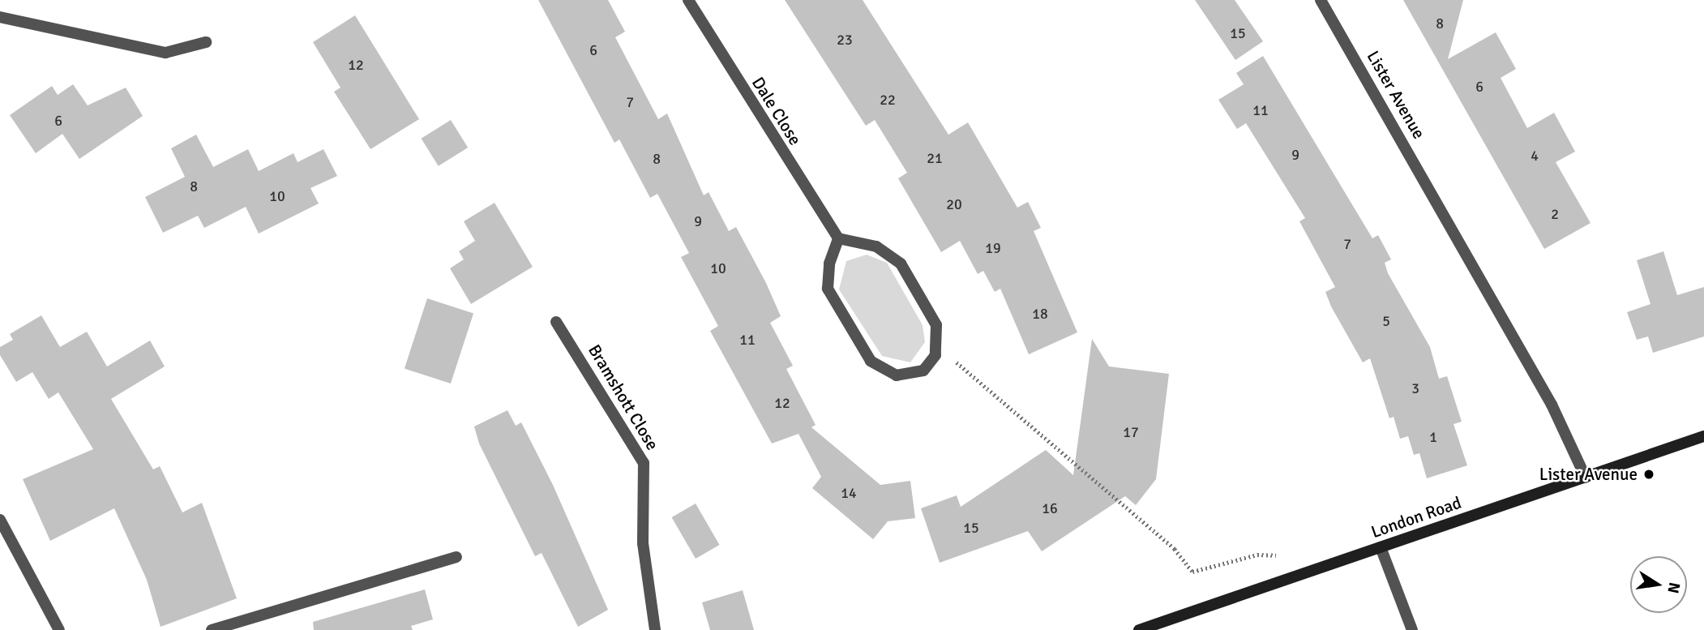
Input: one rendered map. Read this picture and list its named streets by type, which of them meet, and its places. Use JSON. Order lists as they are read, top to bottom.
{
  "streets": {
    "main road": ["London Road"],
    "street": ["Lister Avenue", "Dale Close", "Bramshott Close"]
  },
  "crossings": [
    ["Lister Avenue", "London Road"]
  ],
  "places": ["Lister Avenue"],
  "house_numbers": [
    "8",
    "15",
    "23",
    "6",
    "12",
    "6",
    "22",
    "7",
    "11",
    "6",
    "9",
    "4",
    "21",
    "8",
    "8",
    "10",
    "20",
    "2",
    "9",
    "7",
    "19",
    "10",
    "18",
    "5",
    "11",
    "3",
    "12",
    "17",
    "1",
    "14",
    "16",
    "15"
  ],
  "north": "right"
}
